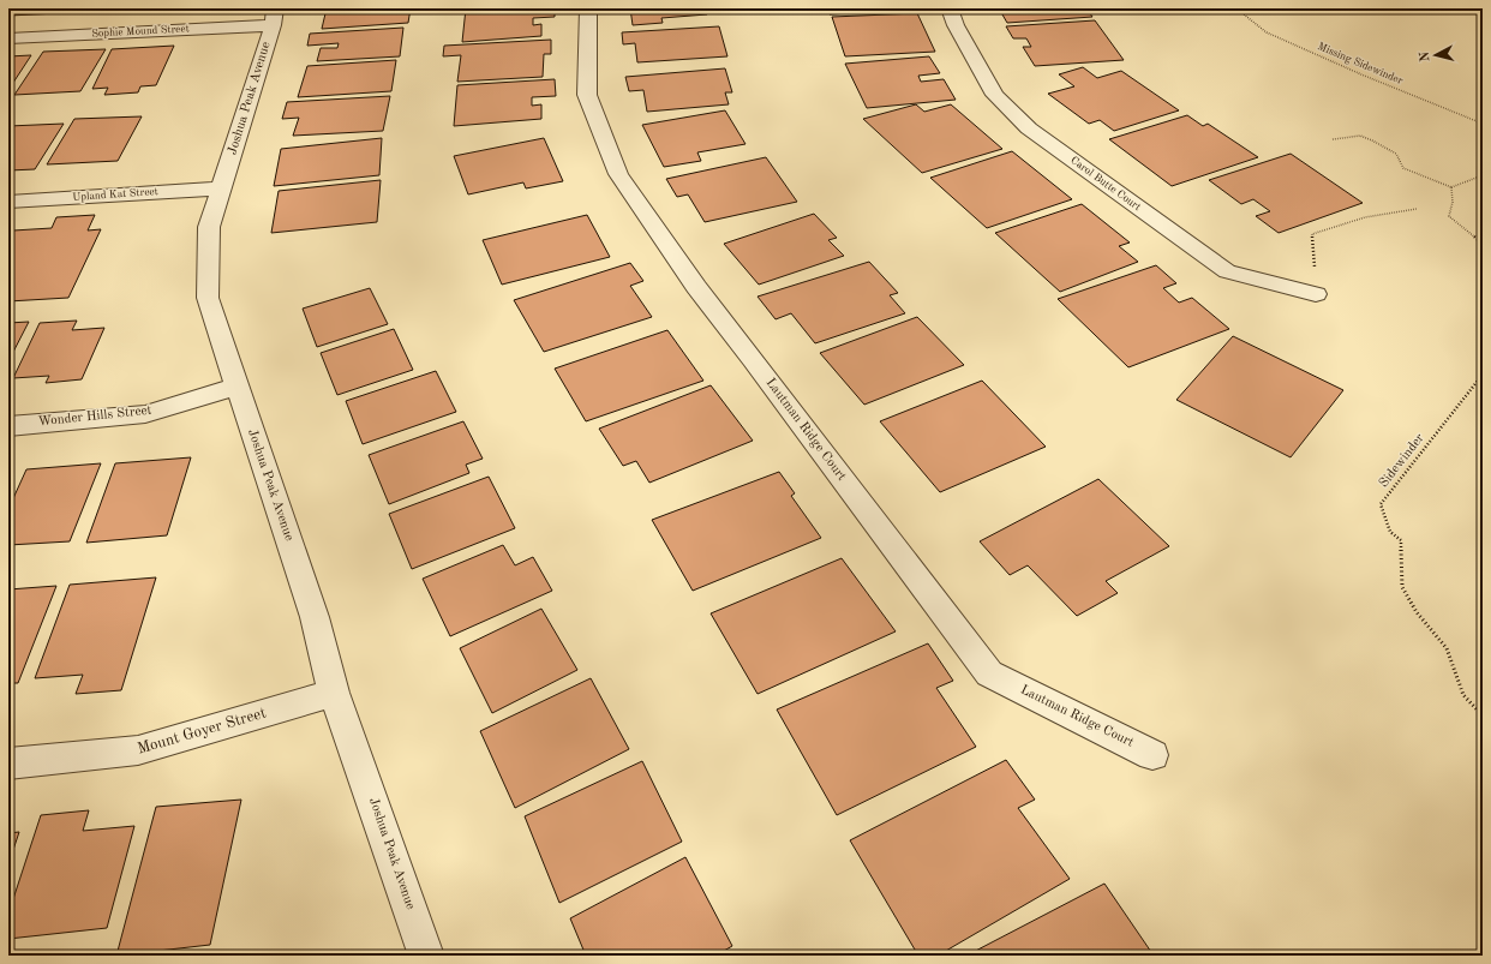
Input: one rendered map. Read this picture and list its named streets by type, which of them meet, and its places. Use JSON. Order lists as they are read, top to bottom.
{
  "streets": {
    "street": [
      "Sophie Mound Street",
      "Joshua Peak Avenue",
      "Carol Butte Court",
      "Upland Kat Street",
      "Wonder Hills Street",
      "Lautman Ridge Court",
      "Mount Goyer Street"
    ],
    "path": ["Missing Sidewinder", "Sidewinder"]
  },
  "crossings": [
    ["Sophie Mound Street", "Joshua Peak Avenue"],
    ["Joshua Peak Avenue", "Upland Kat Street"],
    ["Joshua Peak Avenue", "Wonder Hills Street"],
    ["Joshua Peak Avenue", "Mount Goyer Street"]
  ],
  "north": "left"
}
